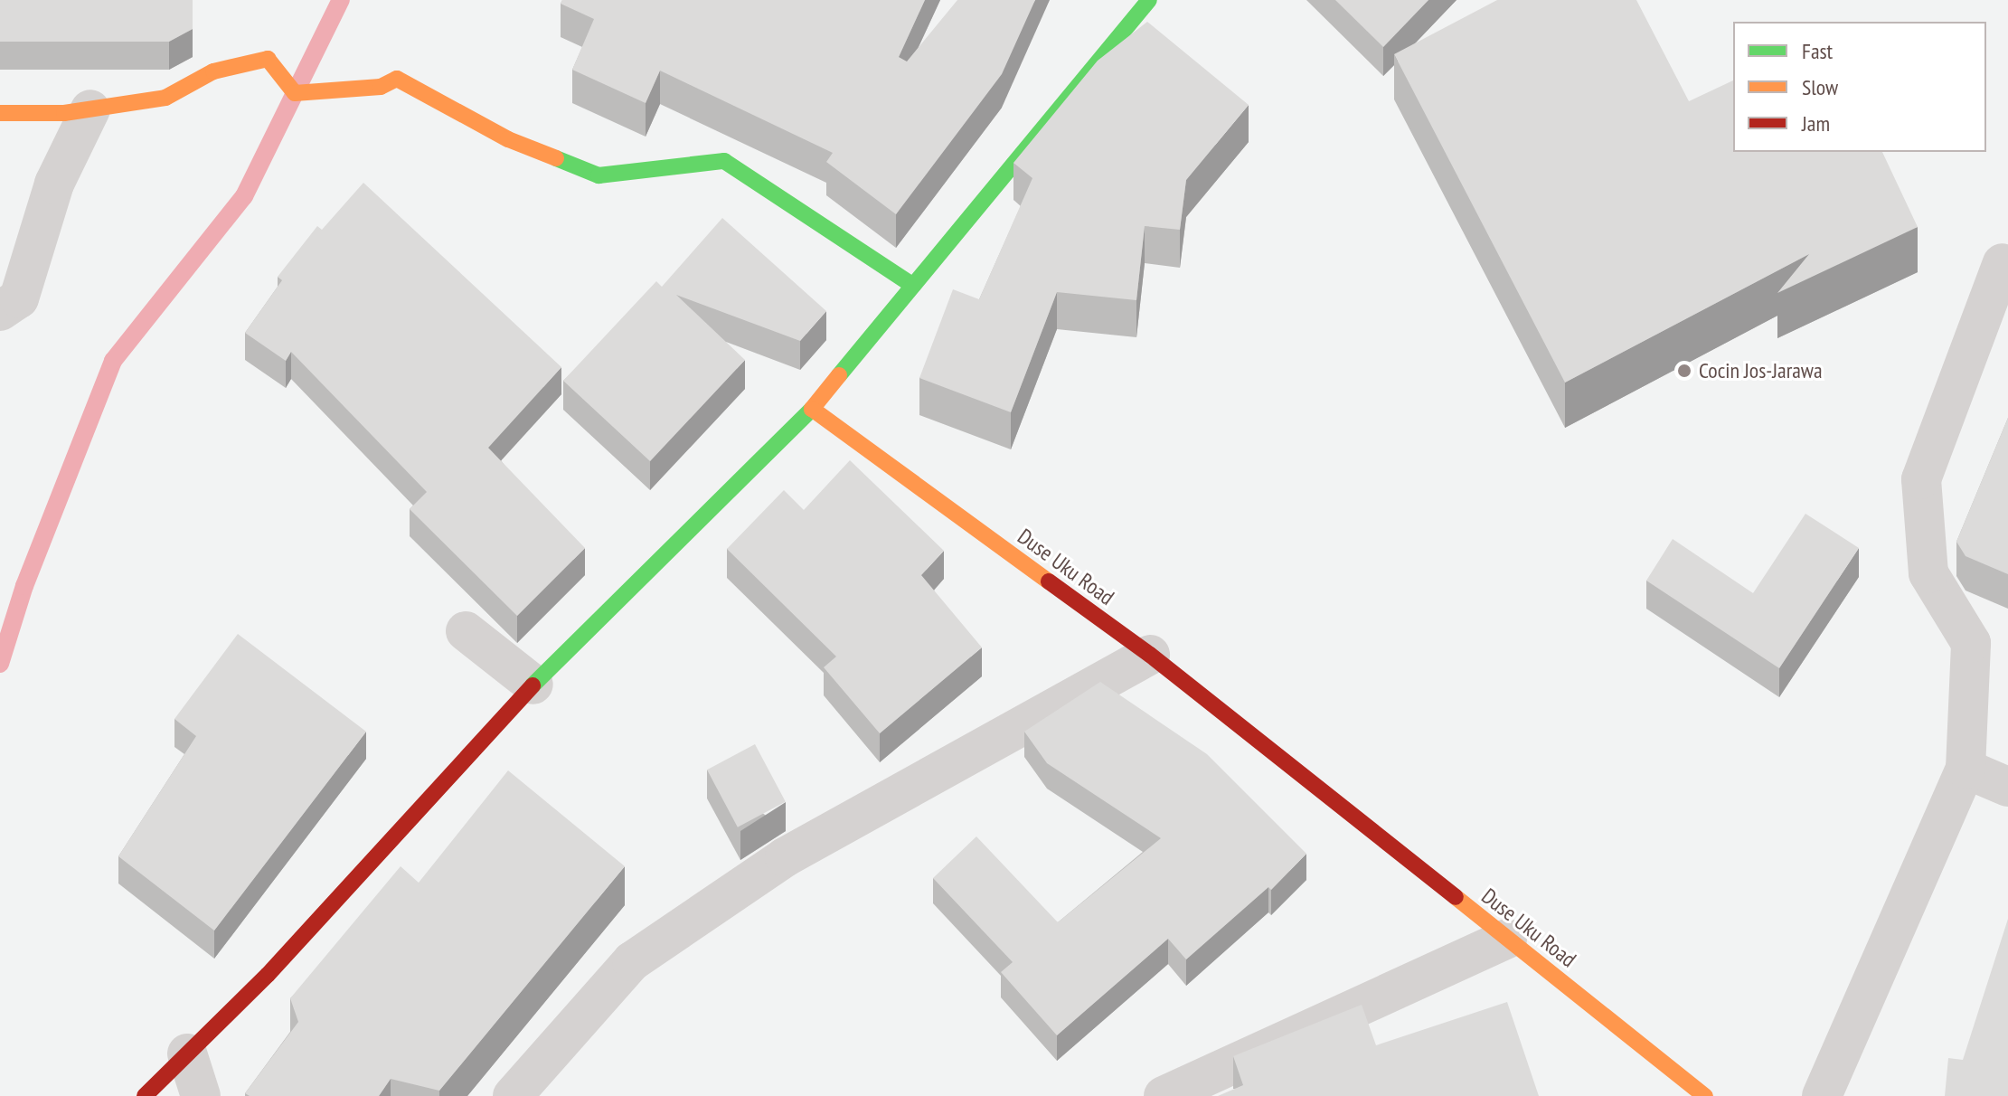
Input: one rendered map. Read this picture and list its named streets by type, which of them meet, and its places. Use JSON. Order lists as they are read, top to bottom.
{
  "streets": {
    "street": ["Duse Uku Road"]
  },
  "places": ["Cocin Jos-Jarawa"],
  "legend": ["Fast", "Slow", "Jam"]
}
